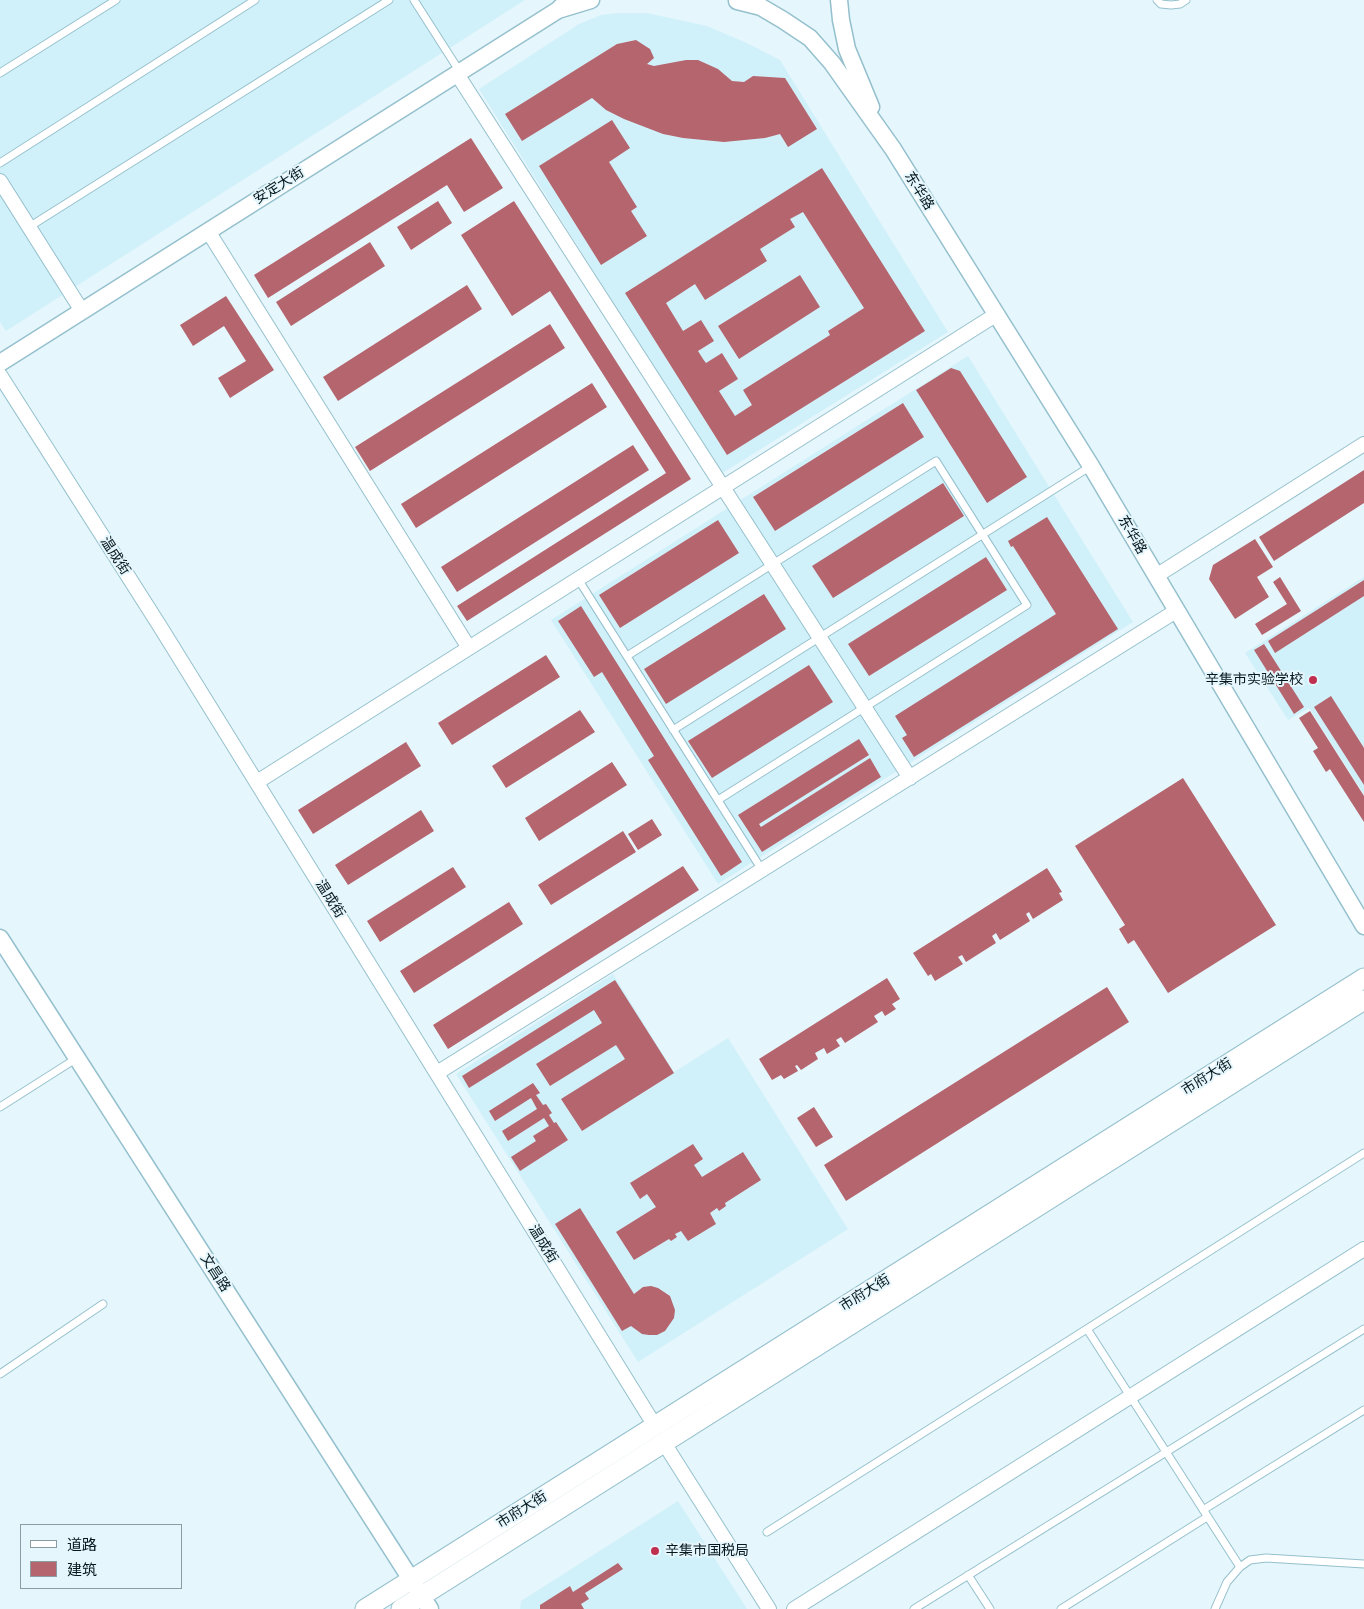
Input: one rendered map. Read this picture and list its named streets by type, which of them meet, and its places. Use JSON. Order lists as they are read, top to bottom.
{
  "streets": {
    "main road": ["市府大街"],
    "street": [
      "安定大街",
      "东华路",
      "温成街",
      "文昌路"
    ]
  },
  "crossings": [
    ["温成街", "市府大街"],
    ["市府大街", "文昌路"]
  ],
  "places": ["辛集市实验学校", "辛集市国税局"],
  "legend": ["道路", "建筑"]
}
